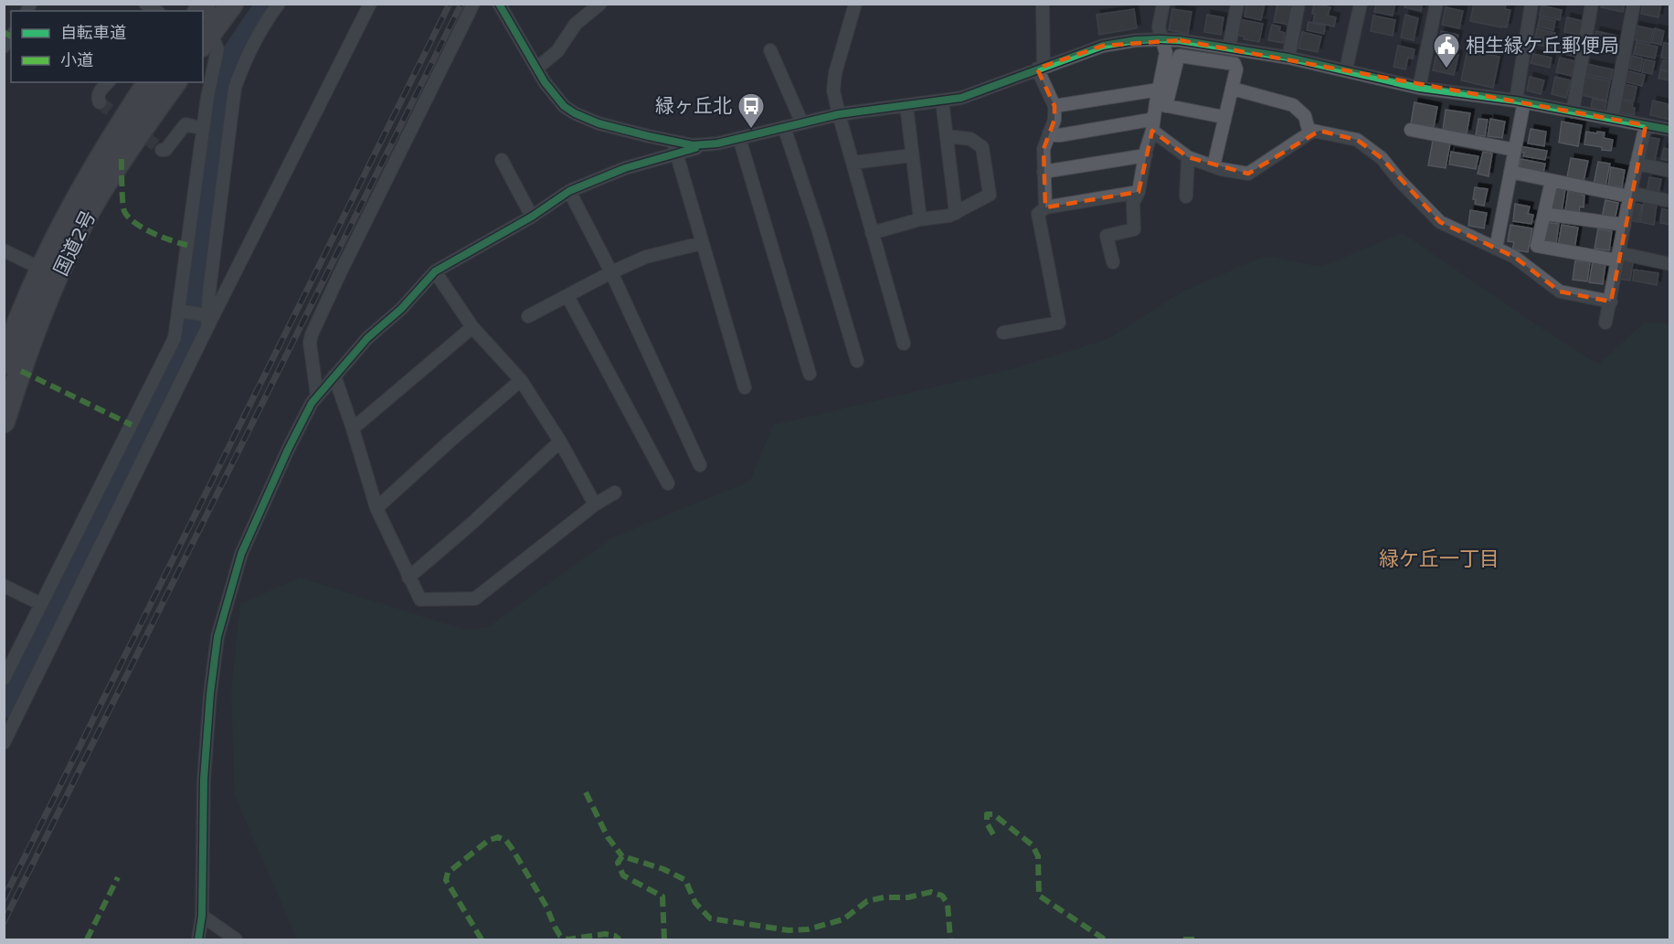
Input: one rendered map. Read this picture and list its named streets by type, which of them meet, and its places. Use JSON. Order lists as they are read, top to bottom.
{
  "streets": {
    "highway": ["国道2号"]
  },
  "districts": ["緑ケ丘一丁目"],
  "places": {
    "public building": ["相生緑ケ丘郵便局"],
    "bus stop": ["緑ヶ丘北"]
  },
  "legend": ["自転車道", "小道"]
}
